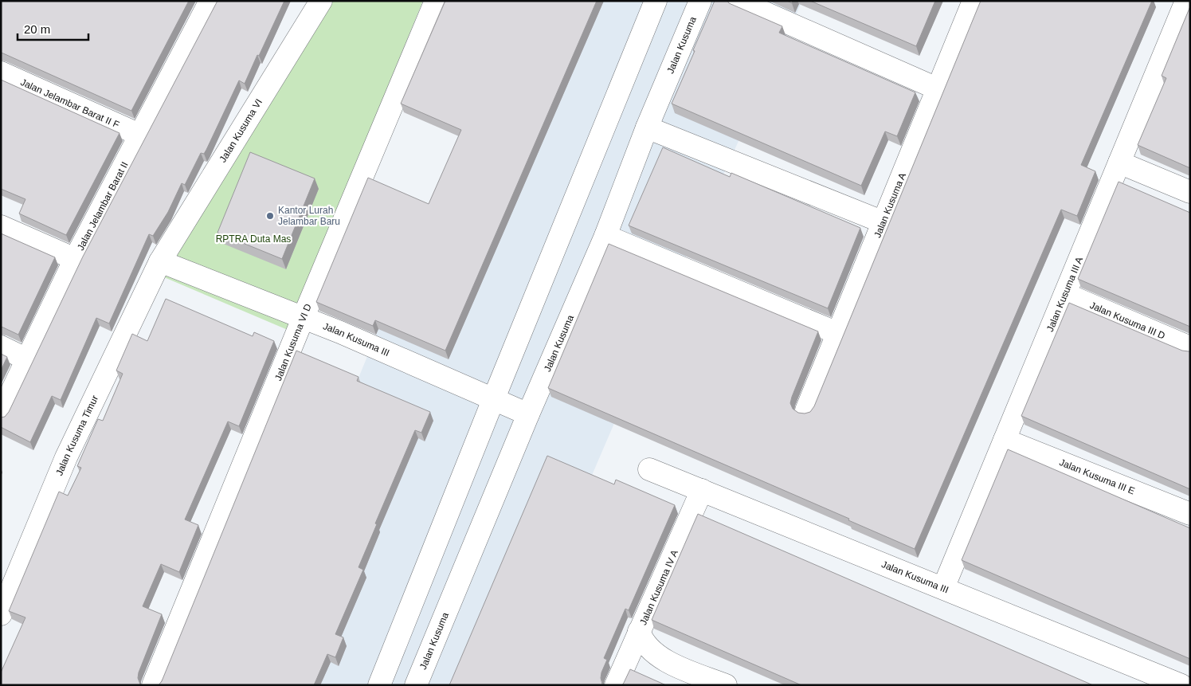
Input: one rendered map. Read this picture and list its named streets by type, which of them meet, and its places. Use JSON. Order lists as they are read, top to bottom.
{
  "streets": {
    "street": [
      "Jalan Kusuma",
      "Jalan Jelambar Barat II F",
      "Jalan Kusuma VI",
      "Jalan Kusuma A",
      "Jalan Jelambar Barat II",
      "Jalan Kusuma III A",
      "Jalan Kusuma III D",
      "Jalan Kusuma III",
      "Jalan Kusuma VI D",
      "Jalan Kusuma Timur",
      "Jalan Kusuma III E",
      "Jalan Kusuma IV A"
    ]
  },
  "crossings": [
    ["Jalan Kusuma", "Jalan Kusuma III"],
    ["Jalan Jelambar Barat II F", "Jalan Jelambar Barat II"],
    ["Jalan Kusuma VI", "Jalan Kusuma III"],
    ["Jalan Kusuma VI", "Jalan Kusuma Timur"],
    ["Jalan Kusuma III A", "Jalan Kusuma III D"],
    ["Jalan Kusuma III A", "Jalan Kusuma III"],
    ["Jalan Kusuma III A", "Jalan Kusuma III E"],
    ["Jalan Kusuma III", "Jalan Kusuma VI D"],
    ["Jalan Kusuma III", "Jalan Kusuma Timur"],
    ["Jalan Kusuma III", "Jalan Kusuma IV A"]
  ],
  "parks": ["RPTRA Duta Mas"],
  "places": ["Kantor Lurah Jelambar Baru"],
  "scale_bar": "20 m"
}
